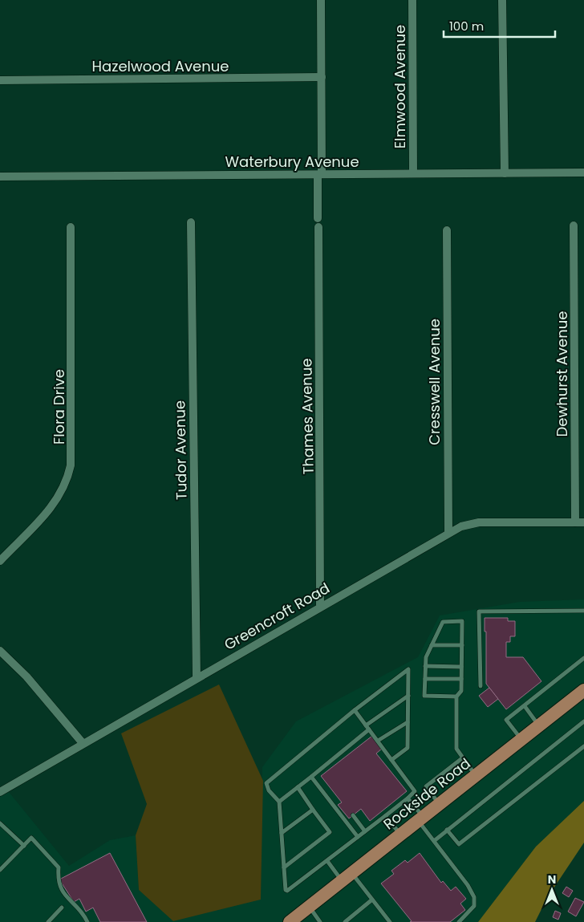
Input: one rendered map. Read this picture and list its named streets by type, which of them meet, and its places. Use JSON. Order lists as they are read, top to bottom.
{
  "streets": {
    "main road": ["Rockside Road"],
    "street": [
      "Hazelwood Avenue",
      "Elmwood Avenue",
      "Waterbury Avenue",
      "Dewhurst Avenue",
      "Cresswell Avenue",
      "Flora Drive",
      "Thames Avenue",
      "Tudor Avenue",
      "Greencroft Road"
    ]
  },
  "crossings": [
    ["Elmwood Avenue", "Waterbury Avenue"],
    ["Dewhurst Avenue", "Greencroft Road"],
    ["Cresswell Avenue", "Greencroft Road"],
    ["Thames Avenue", "Greencroft Road"],
    ["Tudor Avenue", "Greencroft Road"]
  ],
  "scale_bar": "100 m",
  "north": "top"
}
